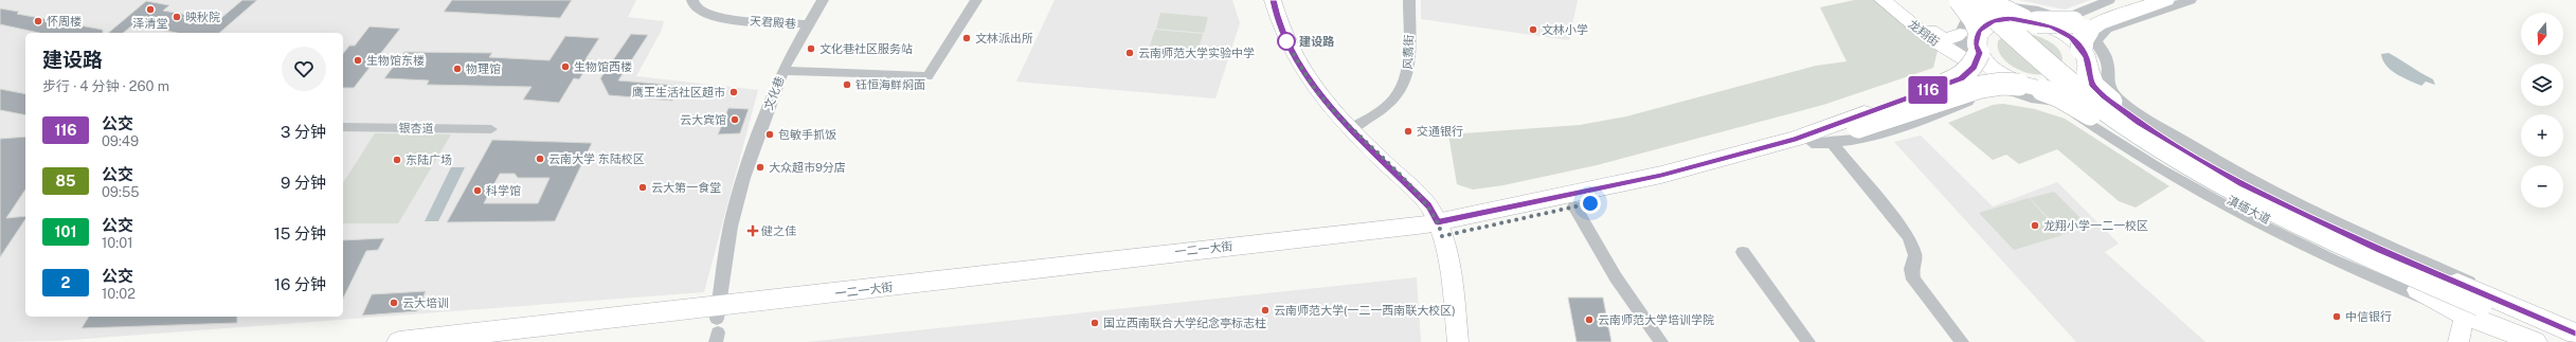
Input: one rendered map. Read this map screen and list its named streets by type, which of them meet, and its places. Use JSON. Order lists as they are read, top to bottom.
{
  "streets": {
    "main road": ["滇缅大道", "一二一大街"],
    "street": [
      "天君殿巷",
      "龙翔街",
      "风翥街",
      "文化巷",
      "银杏道"
    ]
  },
  "crossings": [
    ["天君殿巷", "文化巷"],
    ["龙翔街", "一二一大街"],
    ["文化巷", "一二一大街"]
  ],
  "places": {
    "other": [
      "泽清堂",
      "映秋院",
      "怀周楼",
      "文林小学",
      "文林派出所",
      "建设路",
      "文化巷社区服务站",
      "云南师范大学实验中学",
      "生物馆东楼",
      "生物馆西楼",
      "物理馆",
      "钰恒海鲜焖面",
      "鹰王生活社区超市",
      "云大宾馆",
      "交通银行",
      "包敏手抓饭",
      "云南大学 东陆校区",
      "东陆广场",
      "大众超市9分店",
      "云大第一食堂",
      "科学馆",
      "龙翔小学一二一校区",
      "云大培训",
      "云南师范大学(一二一西南联大校区)",
      "中信银行",
      "云南师范大学培训学院",
      "国立西南联合大学纪念亭标志柱"
    ],
    "health": ["健之佳"]
  },
  "lines": ["bus line 116"],
  "north": "bottom",
  "page": {
    "on_map": "116",
    "map_buttons": ["+", "−"],
    "heading": ["建设路", "步行 · 4 分钟 · 260 m"],
    "list": [
      {
        "mark": "116",
        "name": "公交",
        "note": "09:49",
        "value": "3 分钟"
      },
      {
        "mark": "85",
        "name": "公交",
        "note": "09:55",
        "value": "9 分钟"
      },
      {
        "mark": "101",
        "name": "公交",
        "note": "10:01",
        "value": "15 分钟"
      },
      {
        "mark": "2",
        "name": "公交",
        "note": "10:02",
        "value": "16 分钟"
      }
    ]
  }
}
